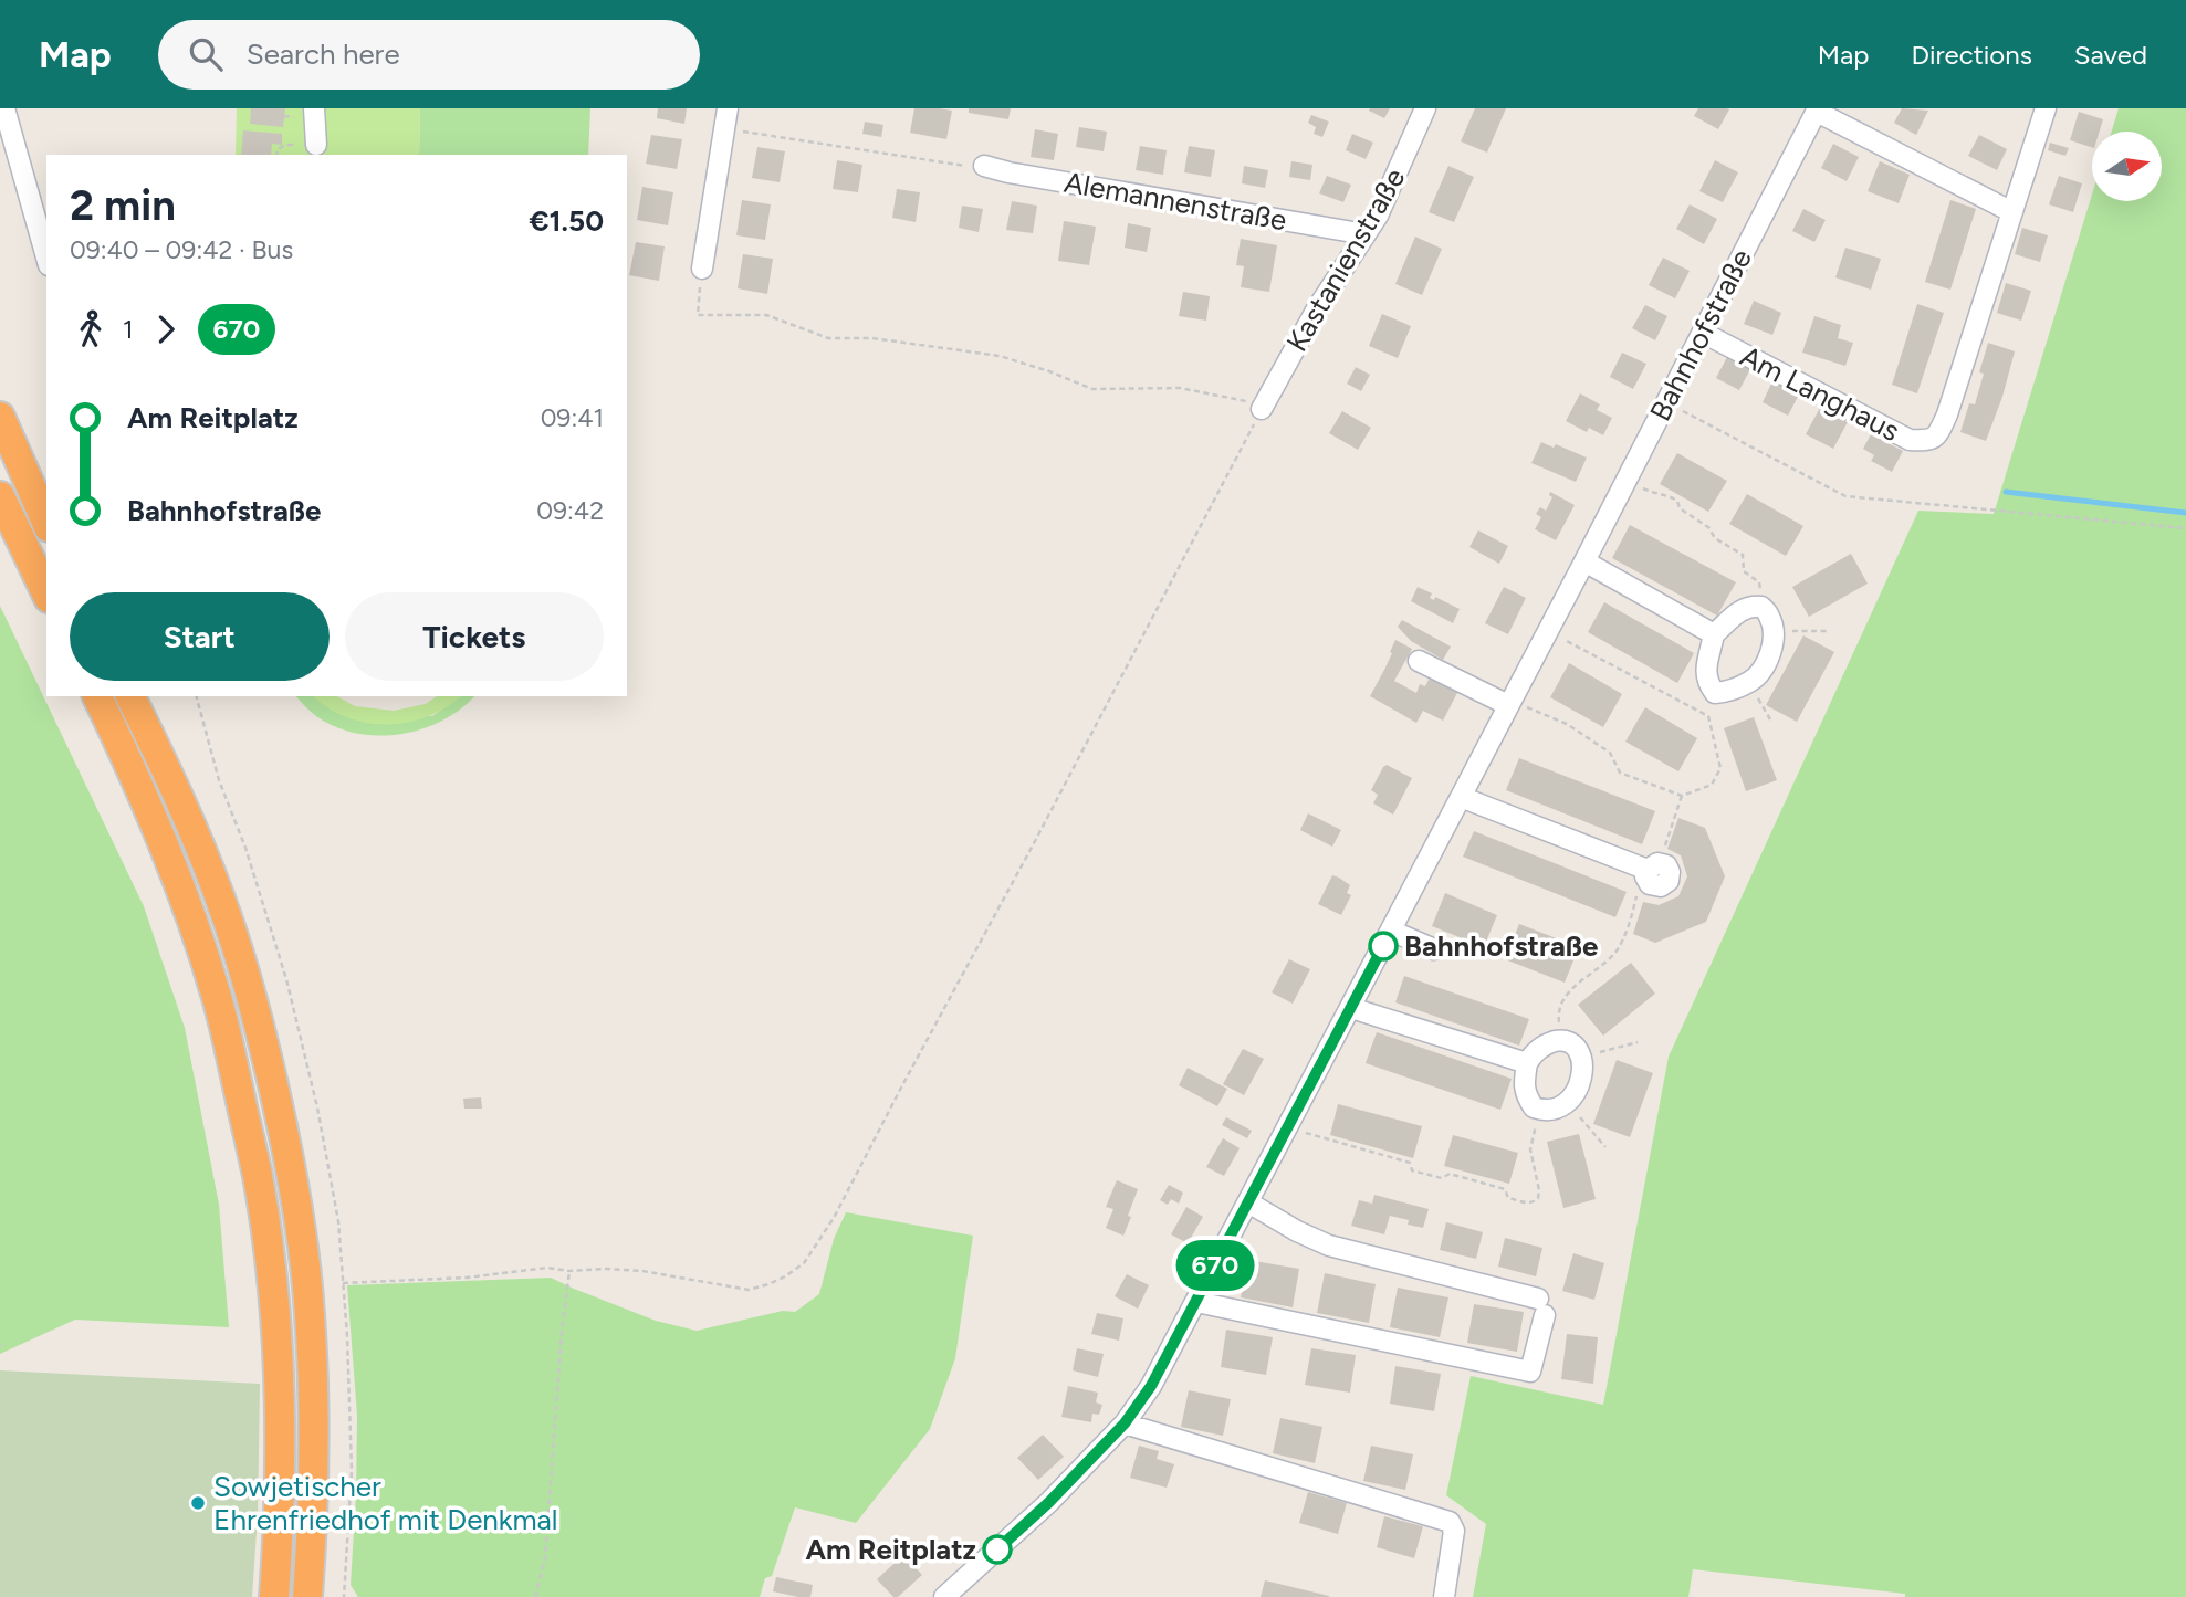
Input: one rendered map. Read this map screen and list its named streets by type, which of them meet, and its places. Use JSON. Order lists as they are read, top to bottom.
{
  "streets": {
    "street": [
      "Alemannenstraße",
      "Kastanienstraße",
      "Bahnhofstraße",
      "Am Langhaus"
    ]
  },
  "crossings": [
    ["Alemannenstraße", "Kastanienstraße"],
    ["Bahnhofstraße", "Am Langhaus"]
  ],
  "places": ["Bahnhofstraße", "Sowjetischer Ehrenfriedhof mit Denkmal", "Am Reitplatz"],
  "lines": ["bus line 670"],
  "north": "right",
  "page": {
    "header": "Map",
    "search": "Search here",
    "nav": ["Map", "Directions", "Saved"],
    "on_map": "670",
    "heading": ["2 min", "09:40 – 09:42 · Bus", "€1.50"],
    "legs": ["1", "670"],
    "list": [
      {
        "name": "Am Reitplatz",
        "value": "09:41"
      },
      {
        "name": "Bahnhofstraße",
        "value": "09:42"
      }
    ],
    "buttons": ["Start", "Tickets"]
  }
}
